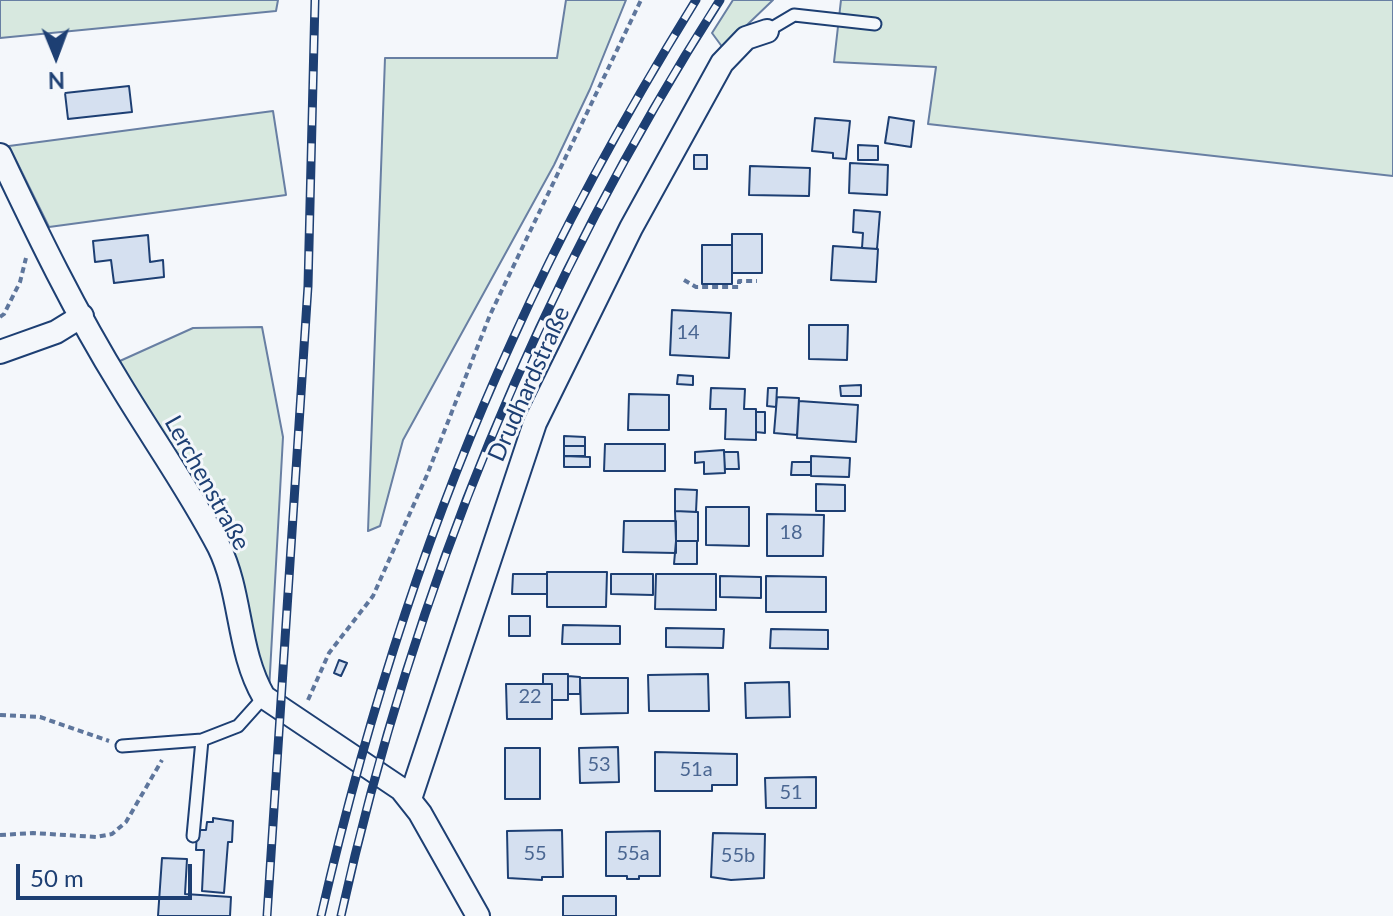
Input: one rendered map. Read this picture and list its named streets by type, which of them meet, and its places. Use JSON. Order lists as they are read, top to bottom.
{
  "streets": {
    "street": ["Drudhardstraße", "Lerchenstraße"]
  },
  "house_numbers": [
    "14",
    "18",
    "22",
    "53",
    "51a",
    "51",
    "55",
    "55a",
    "55b"
  ],
  "scale_bar": "50 m",
  "north": "bottom"
}
